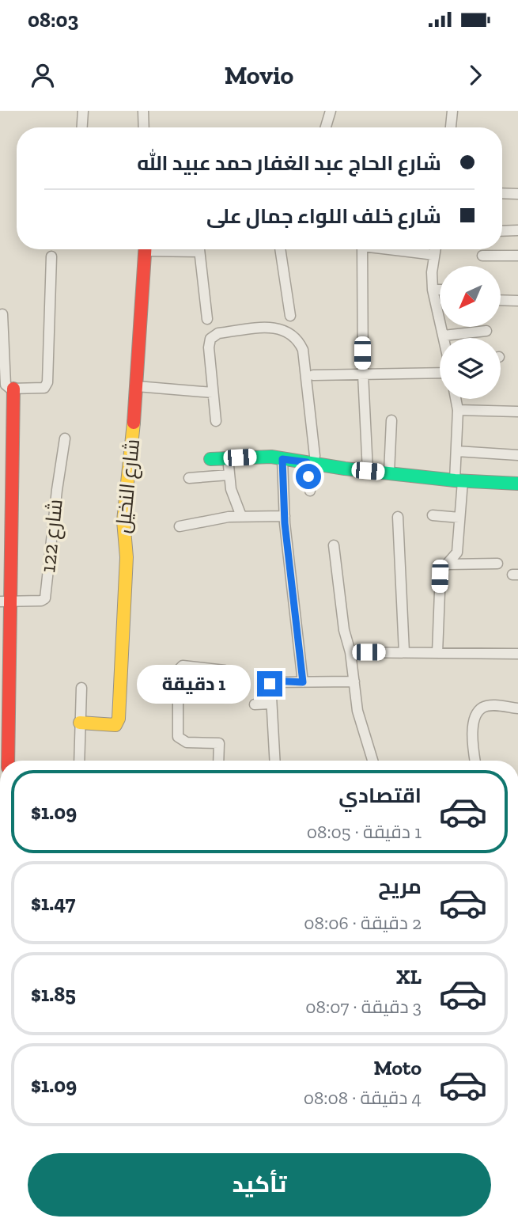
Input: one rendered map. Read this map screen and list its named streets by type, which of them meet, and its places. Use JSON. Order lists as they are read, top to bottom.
{
  "streets": {
    "street": ["شارع النخيل", "شارع 122"]
  },
  "north": "bottom left",
  "page": {
    "status": "08:03",
    "header": "Movio",
    "banner": ["شارع الحاج عبد الغفار حمد عبيد الله", "شارع خلف اللواء جمال على"],
    "bubble": "1 دقيقة",
    "list": [
      {
        "name": "اقتصادي",
        "note": "1 دقيقة · 08:05",
        "value": "$1.09"
      },
      {
        "name": "مريح",
        "note": "2 دقيقة · 08:06",
        "value": "$1.47"
      },
      {
        "name": "XL",
        "note": "3 دقيقة · 08:07",
        "value": "$1.85"
      },
      {
        "name": "Moto",
        "note": "4 دقيقة · 08:08",
        "value": "$1.09"
      }
    ],
    "buttons": "تأكيد"
  }
}
